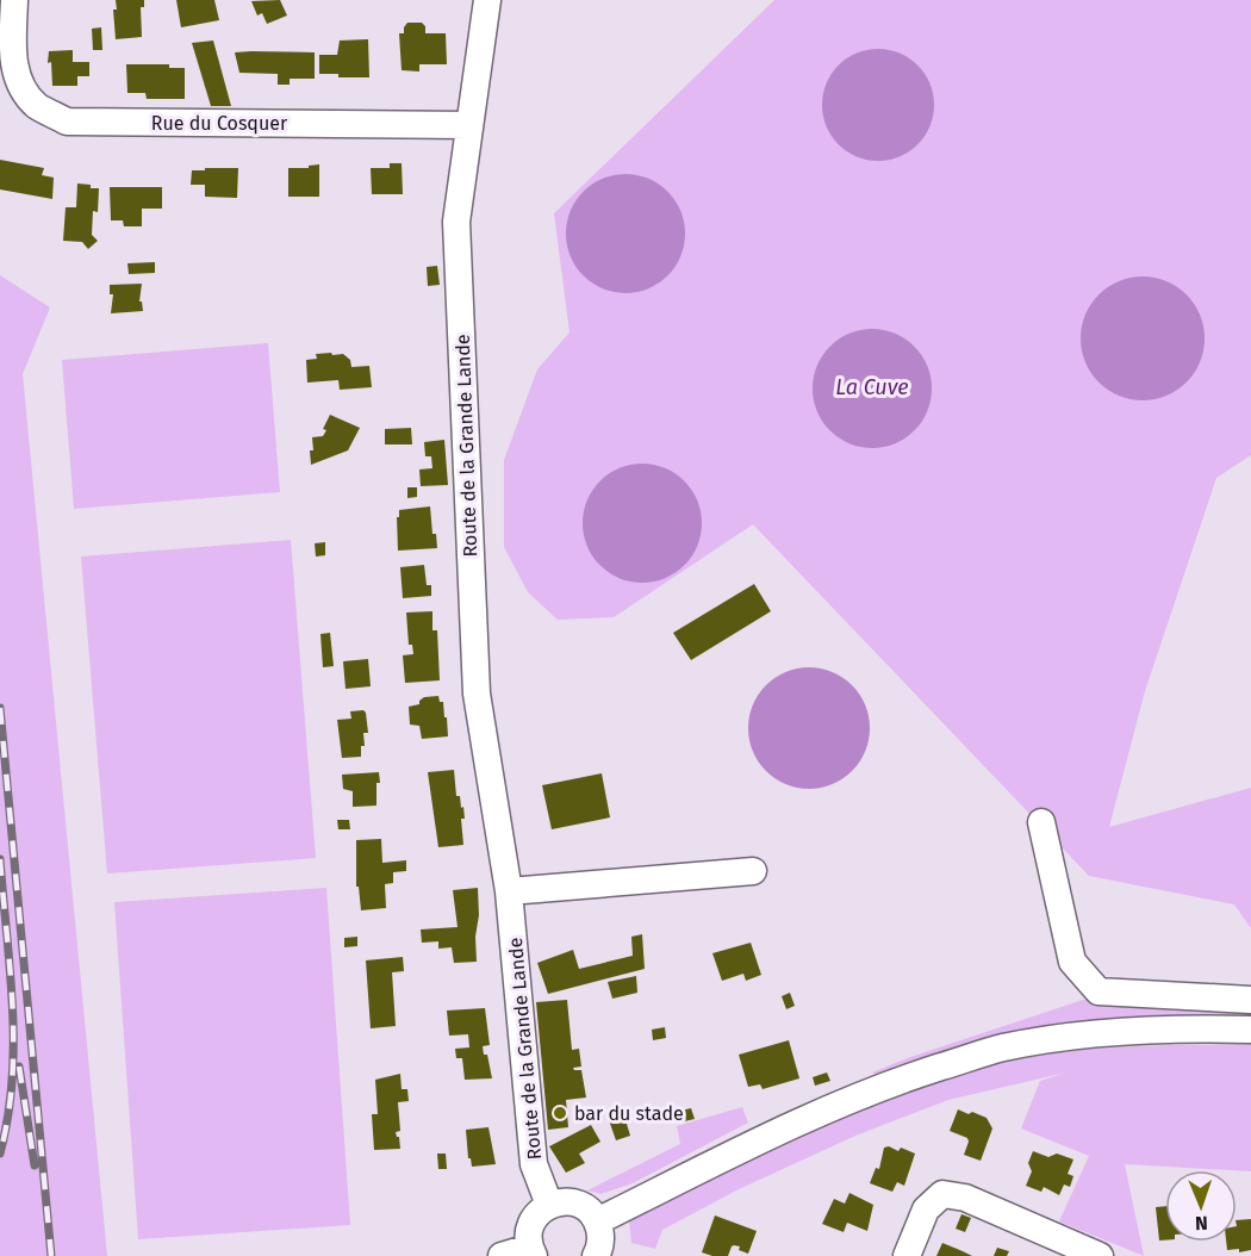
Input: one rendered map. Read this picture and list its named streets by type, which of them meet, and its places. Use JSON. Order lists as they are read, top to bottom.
{
  "streets": {
    "street": ["Rue du Cosquer", "Route de la Grande Lande"]
  },
  "crossings": [
    ["Rue du Cosquer", "Route de la Grande Lande"]
  ],
  "water": ["La Cuve"],
  "places": ["bar du stade"],
  "north": "bottom"
}
